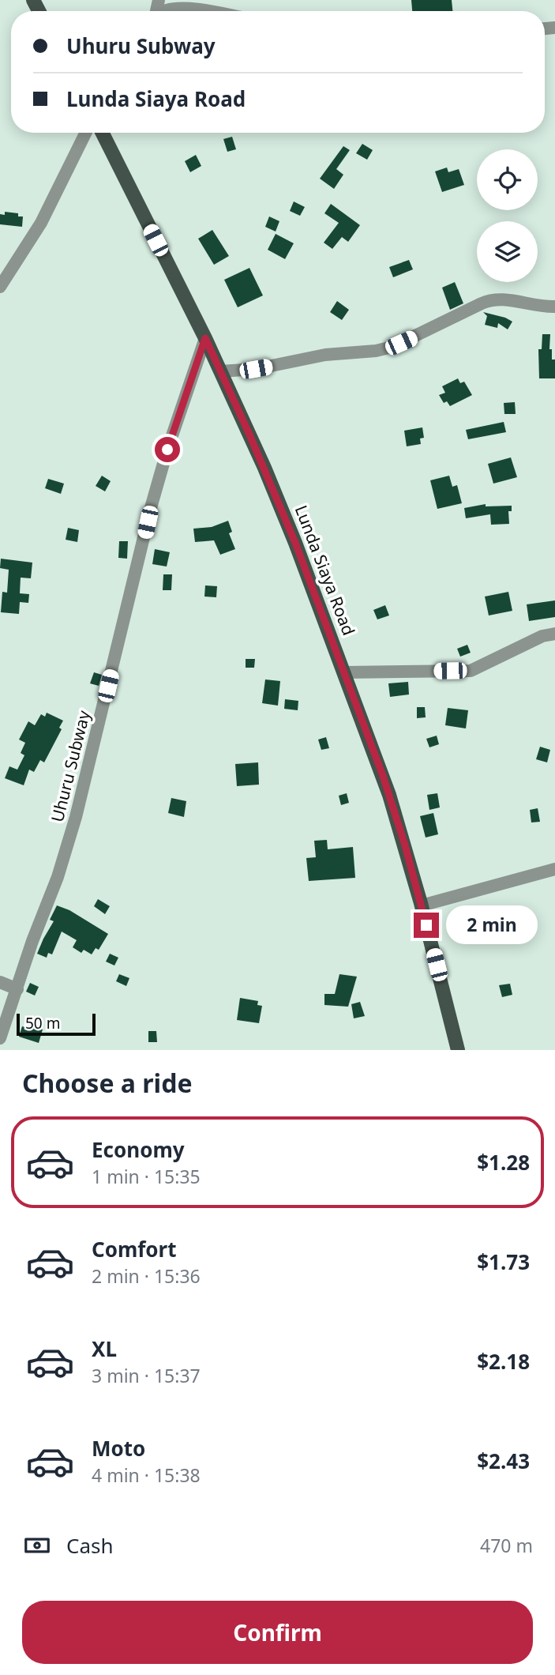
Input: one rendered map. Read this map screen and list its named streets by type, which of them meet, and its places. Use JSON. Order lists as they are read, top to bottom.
{
  "streets": {
    "main road": ["Lunda Siaya Road"],
    "street": ["Uhuru Subway"]
  },
  "crossings": [
    ["Lunda Siaya Road", "Uhuru Subway"]
  ],
  "scale_bar": "50 m",
  "page": {
    "banner": ["Uhuru Subway", "Lunda Siaya Road"],
    "bubble": "2 min",
    "scale": "50 m",
    "heading": "Choose a ride",
    "list": [
      {
        "name": "Economy",
        "note": "1 min · 15:35",
        "value": "$1.28"
      },
      {
        "name": "Comfort",
        "note": "2 min · 15:36",
        "value": "$1.73"
      },
      {
        "name": "XL",
        "note": "3 min · 15:37",
        "value": "$2.18"
      },
      {
        "name": "Moto",
        "note": "4 min · 15:38",
        "value": "$2.43"
      }
    ],
    "pay": ["Cash", "470 m"],
    "buttons": "Confirm"
  }
}
